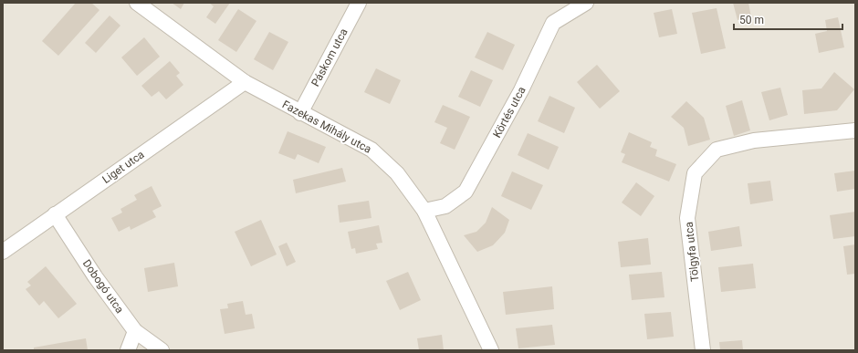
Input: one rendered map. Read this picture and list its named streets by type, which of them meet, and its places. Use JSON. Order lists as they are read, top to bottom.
{
  "streets": {
    "street": [
      "Páskom utca",
      "Körtés utca",
      "Fazekas Mihály utca",
      "Liget utca",
      "Tölgyfa utca",
      "Dobogó utca"
    ]
  },
  "crossings": [
    ["Páskom utca", "Fazekas Mihály utca"],
    ["Körtés utca", "Fazekas Mihály utca"],
    ["Fazekas Mihály utca", "Liget utca"],
    ["Liget utca", "Dobogó utca"]
  ],
  "scale_bar": "50 m"
}
